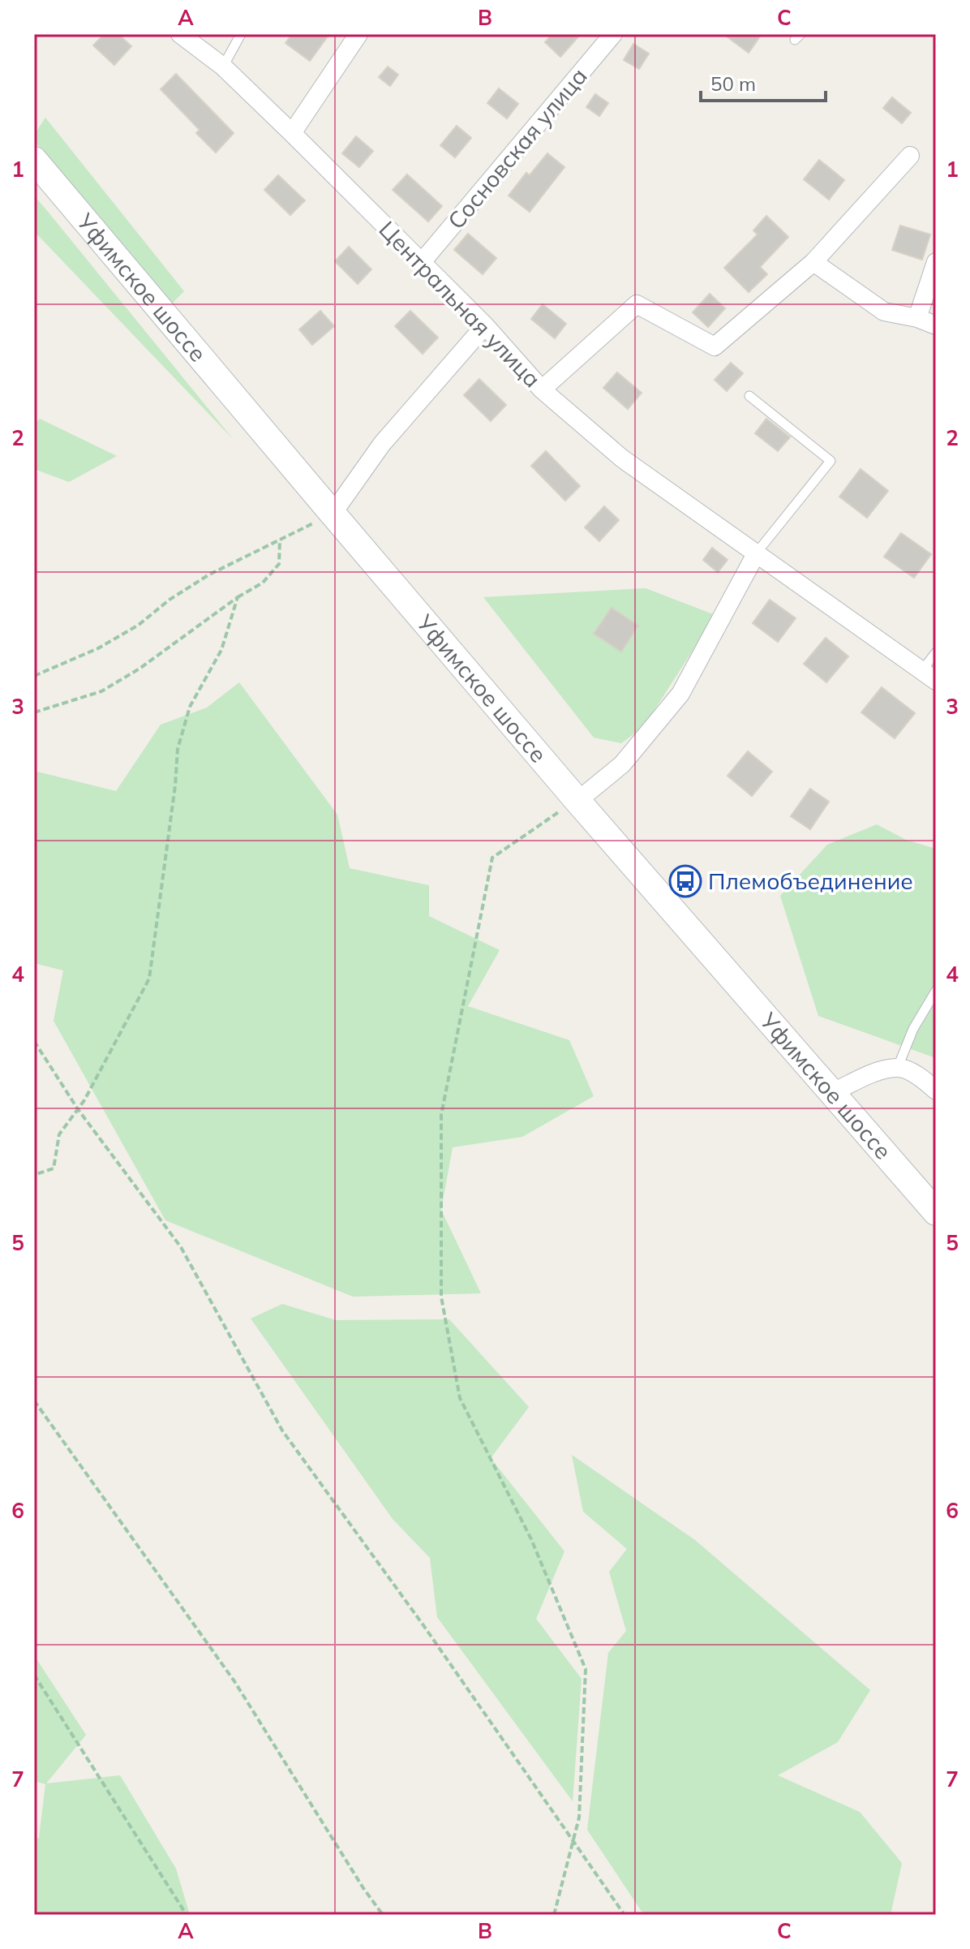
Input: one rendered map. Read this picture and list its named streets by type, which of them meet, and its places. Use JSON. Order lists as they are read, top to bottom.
{
  "streets": {
    "main road": ["Уфимское шоссе"],
    "street": ["Сосновская улица", "Центральная улица"]
  },
  "crossings": [
    ["Сосновская улица", "Центральная улица"]
  ],
  "places": {
    "bus stop": ["Племобъединение"]
  },
  "scale_bar": "50 m",
  "grid": {
    "columns": ["A", "B", "C"],
    "rows": [
      "1",
      "2",
      "3",
      "4",
      "5",
      "6",
      "7"
    ]
  }
}
